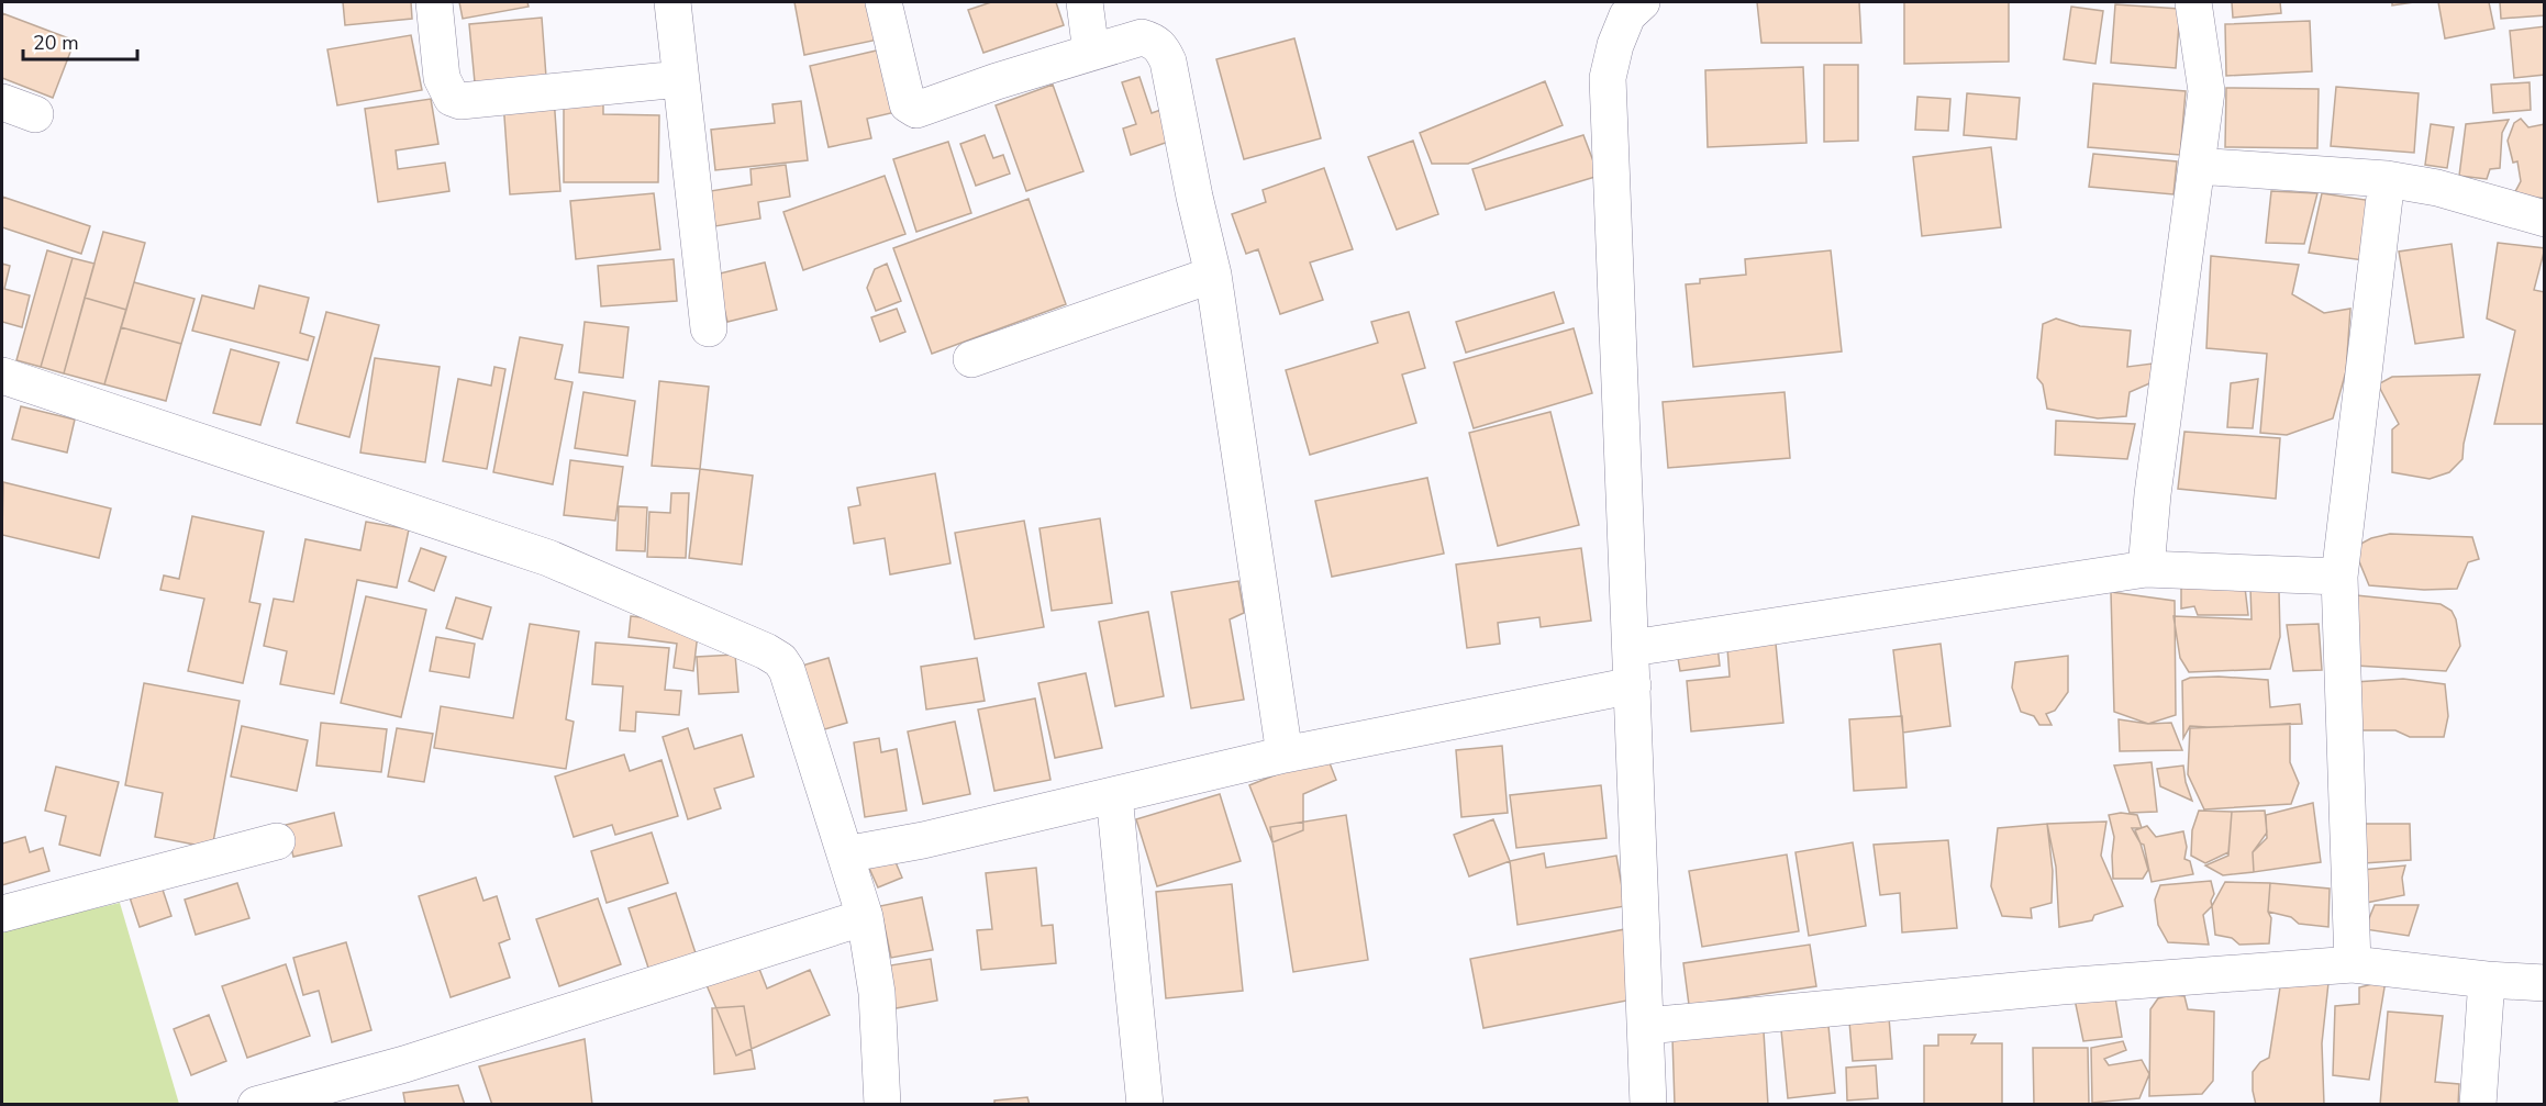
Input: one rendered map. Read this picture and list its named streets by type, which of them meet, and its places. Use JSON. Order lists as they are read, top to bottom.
{
  "scale_bar": "20 m"
}
